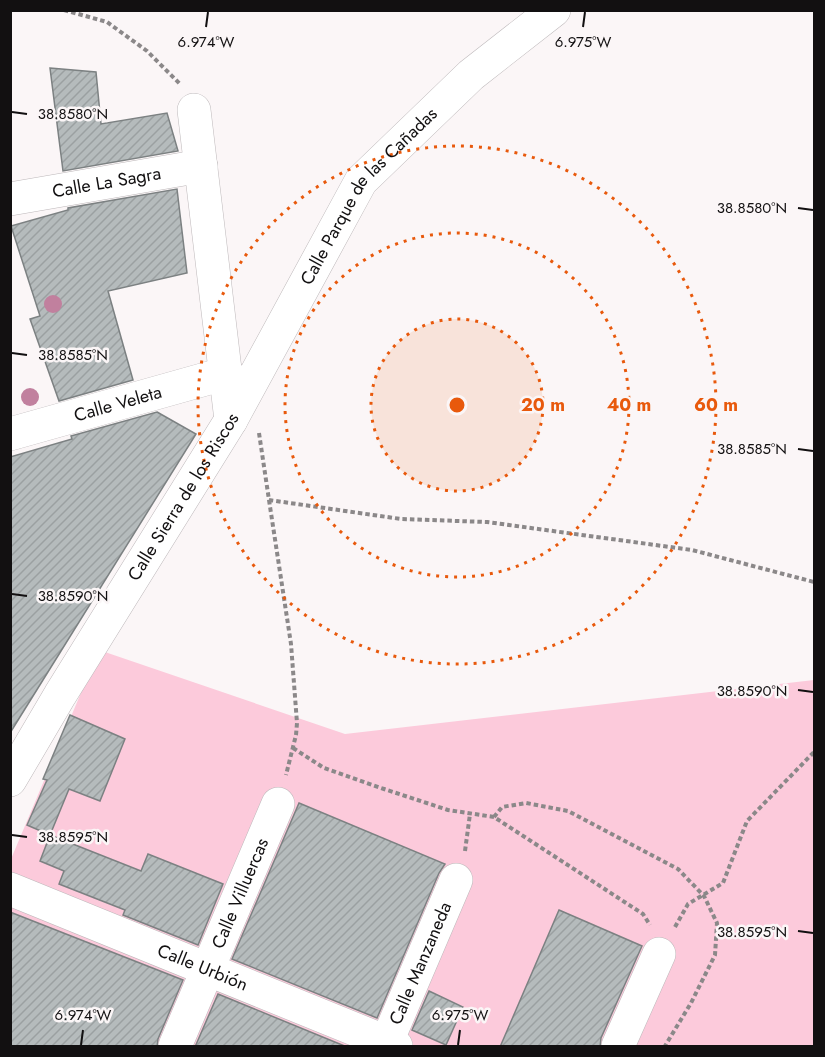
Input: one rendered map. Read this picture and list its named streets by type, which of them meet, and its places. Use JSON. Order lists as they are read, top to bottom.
{
  "streets": {
    "street": [
      "Calle La Sagra",
      "Calle Parque de las Cañadas",
      "Calle Veleta",
      "Calle Sierra de los Riscos",
      "Calle Villuercas",
      "Calle Manzaneda",
      "Calle Urbión"
    ]
  },
  "crossings": [
    ["Calle La Sagra", "Calle Sierra de los Riscos"],
    ["Calle Parque de las Cañadas", "Calle Sierra de los Riscos"],
    ["Calle Veleta", "Calle Sierra de los Riscos"],
    ["Calle Villuercas", "Calle Urbión"],
    ["Calle Manzaneda", "Calle Urbión"]
  ],
  "coordinates": [
    "6.974°W",
    "6.975°W",
    "38.8580°N",
    "38.8585°N",
    "38.8590°N",
    "38.8595°N"
  ],
  "rings": ["20 m", "40 m", "60 m"]
}
